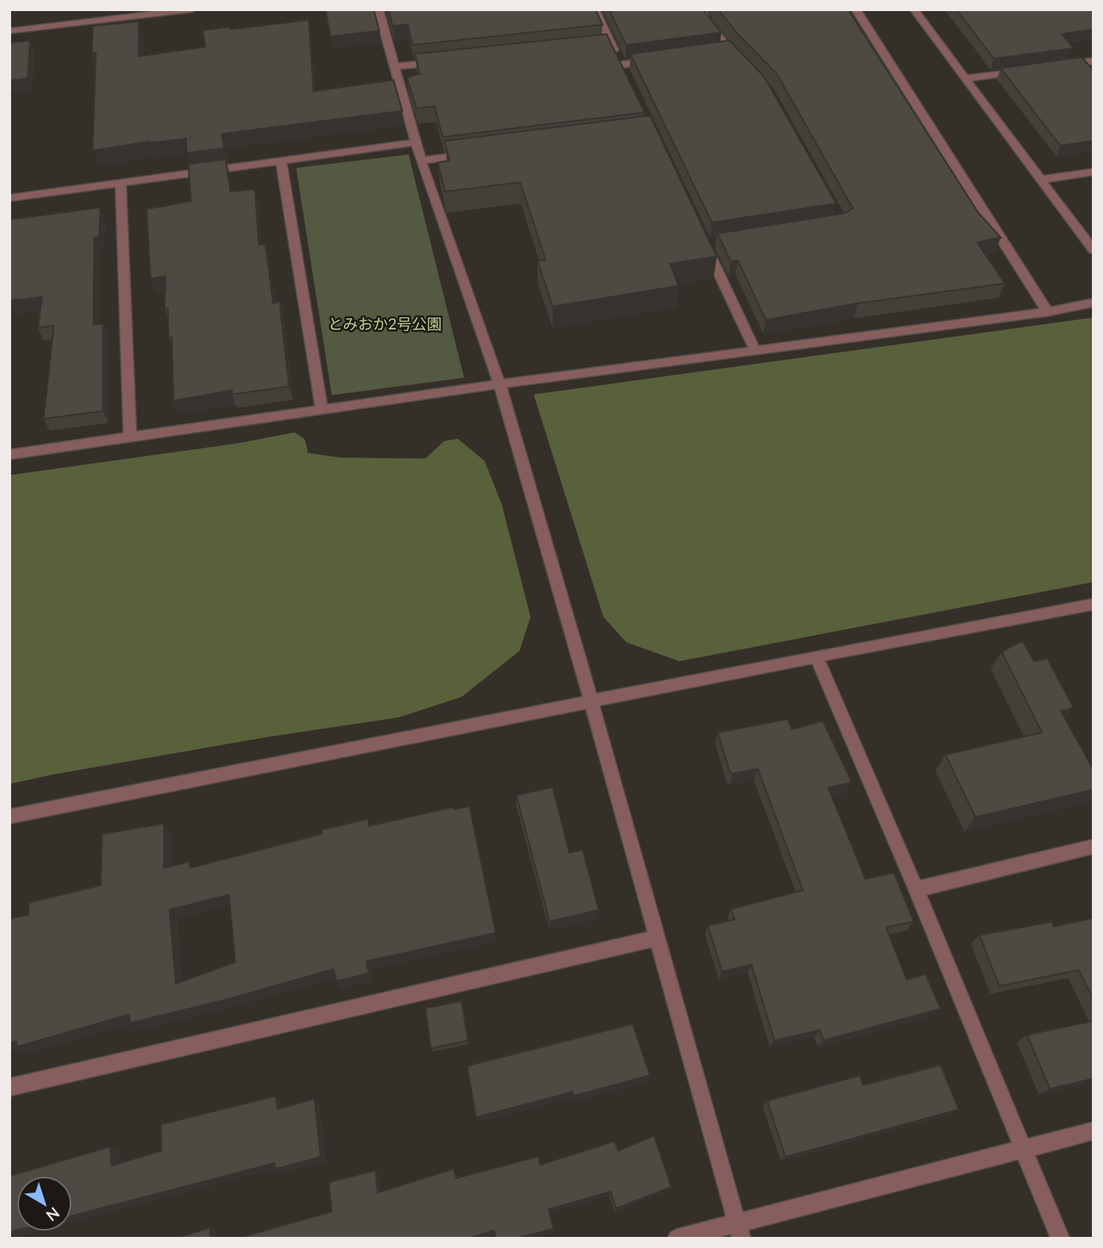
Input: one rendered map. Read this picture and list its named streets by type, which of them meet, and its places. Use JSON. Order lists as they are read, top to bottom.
{
  "parks": ["とみおか2号公園"],
  "north": "bottom right"
}
